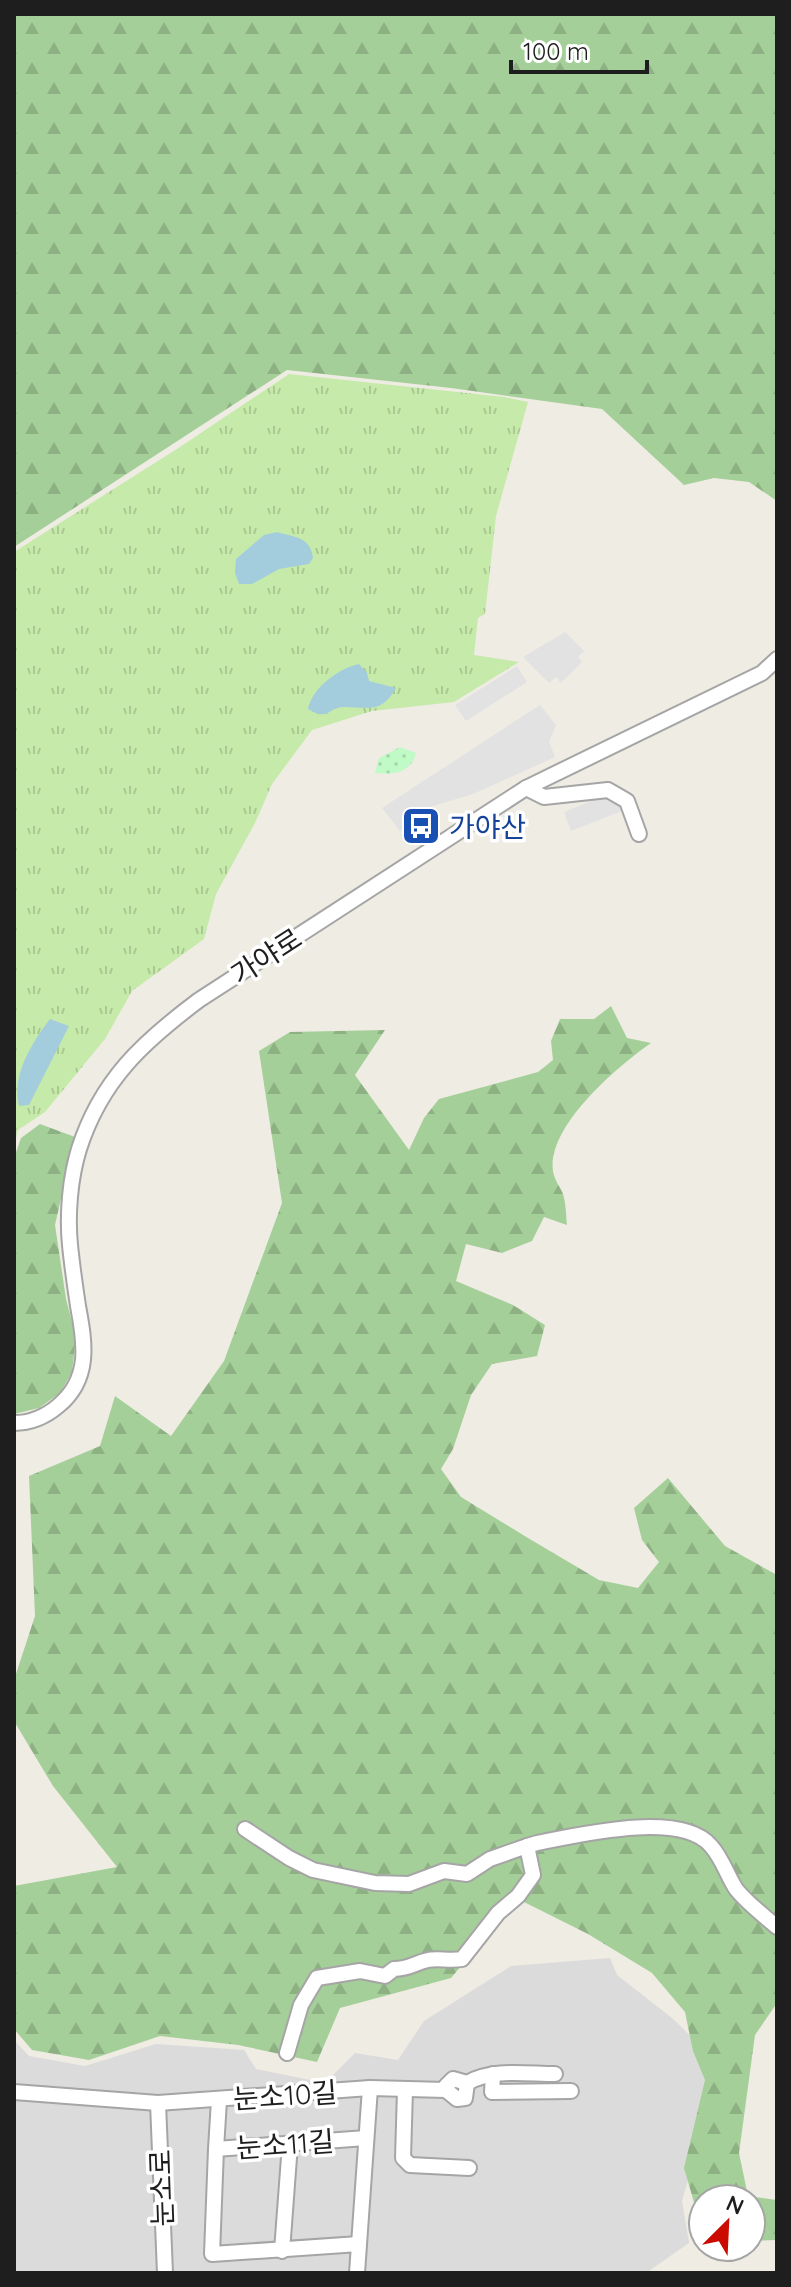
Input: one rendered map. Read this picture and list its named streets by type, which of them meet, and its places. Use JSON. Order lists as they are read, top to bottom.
{
  "streets": {
    "street": [
      "가야로",
      "눈소10길",
      "눈소11길",
      "눈소로"
    ]
  },
  "crossings": [
    ["눈소10길", "눈소11길"],
    ["눈소10길", "눈소로"]
  ],
  "places": {
    "bus stop": ["가야산"]
  },
  "scale_bar": "100 m",
  "north": "top right"
}
